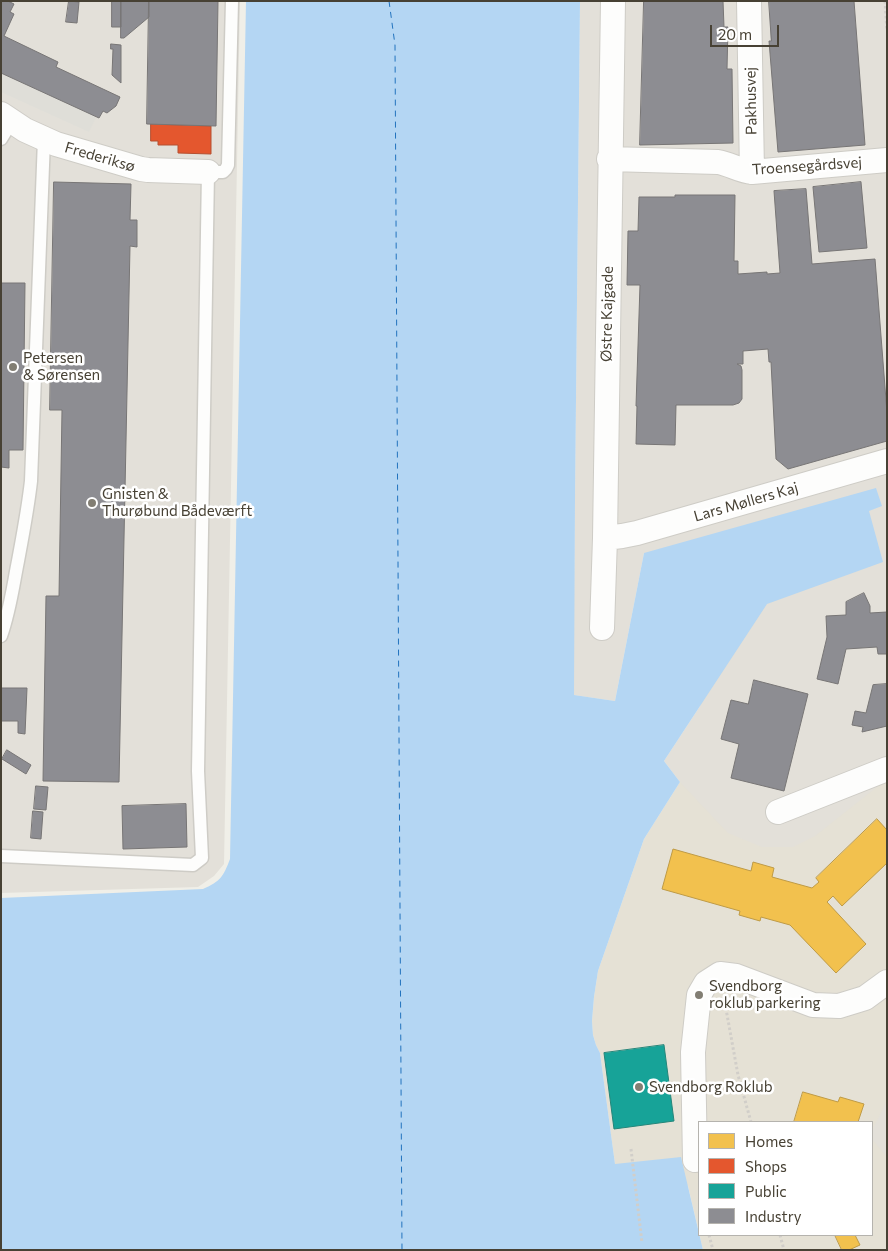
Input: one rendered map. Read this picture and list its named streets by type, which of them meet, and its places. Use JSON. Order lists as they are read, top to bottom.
{
  "streets": {
    "street": [
      "Pakhusvej",
      "Frederiksø",
      "Troensegårdsvej",
      "Østre Kajgade",
      "Lars Møllers Kaj"
    ]
  },
  "crossings": [
    ["Pakhusvej", "Troensegårdsvej"],
    ["Troensegårdsvej", "Østre Kajgade"],
    ["Østre Kajgade", "Lars Møllers Kaj"]
  ],
  "places": [
    "Petersen & Sørensen",
    "Gnisten & Thurøbund Bådeværft",
    "Svendborg roklub parkering",
    "Svendborg Roklub"
  ],
  "legend": [
    "Homes",
    "Shops",
    "Public",
    "Industry"
  ],
  "scale_bar": "20 m"
}
